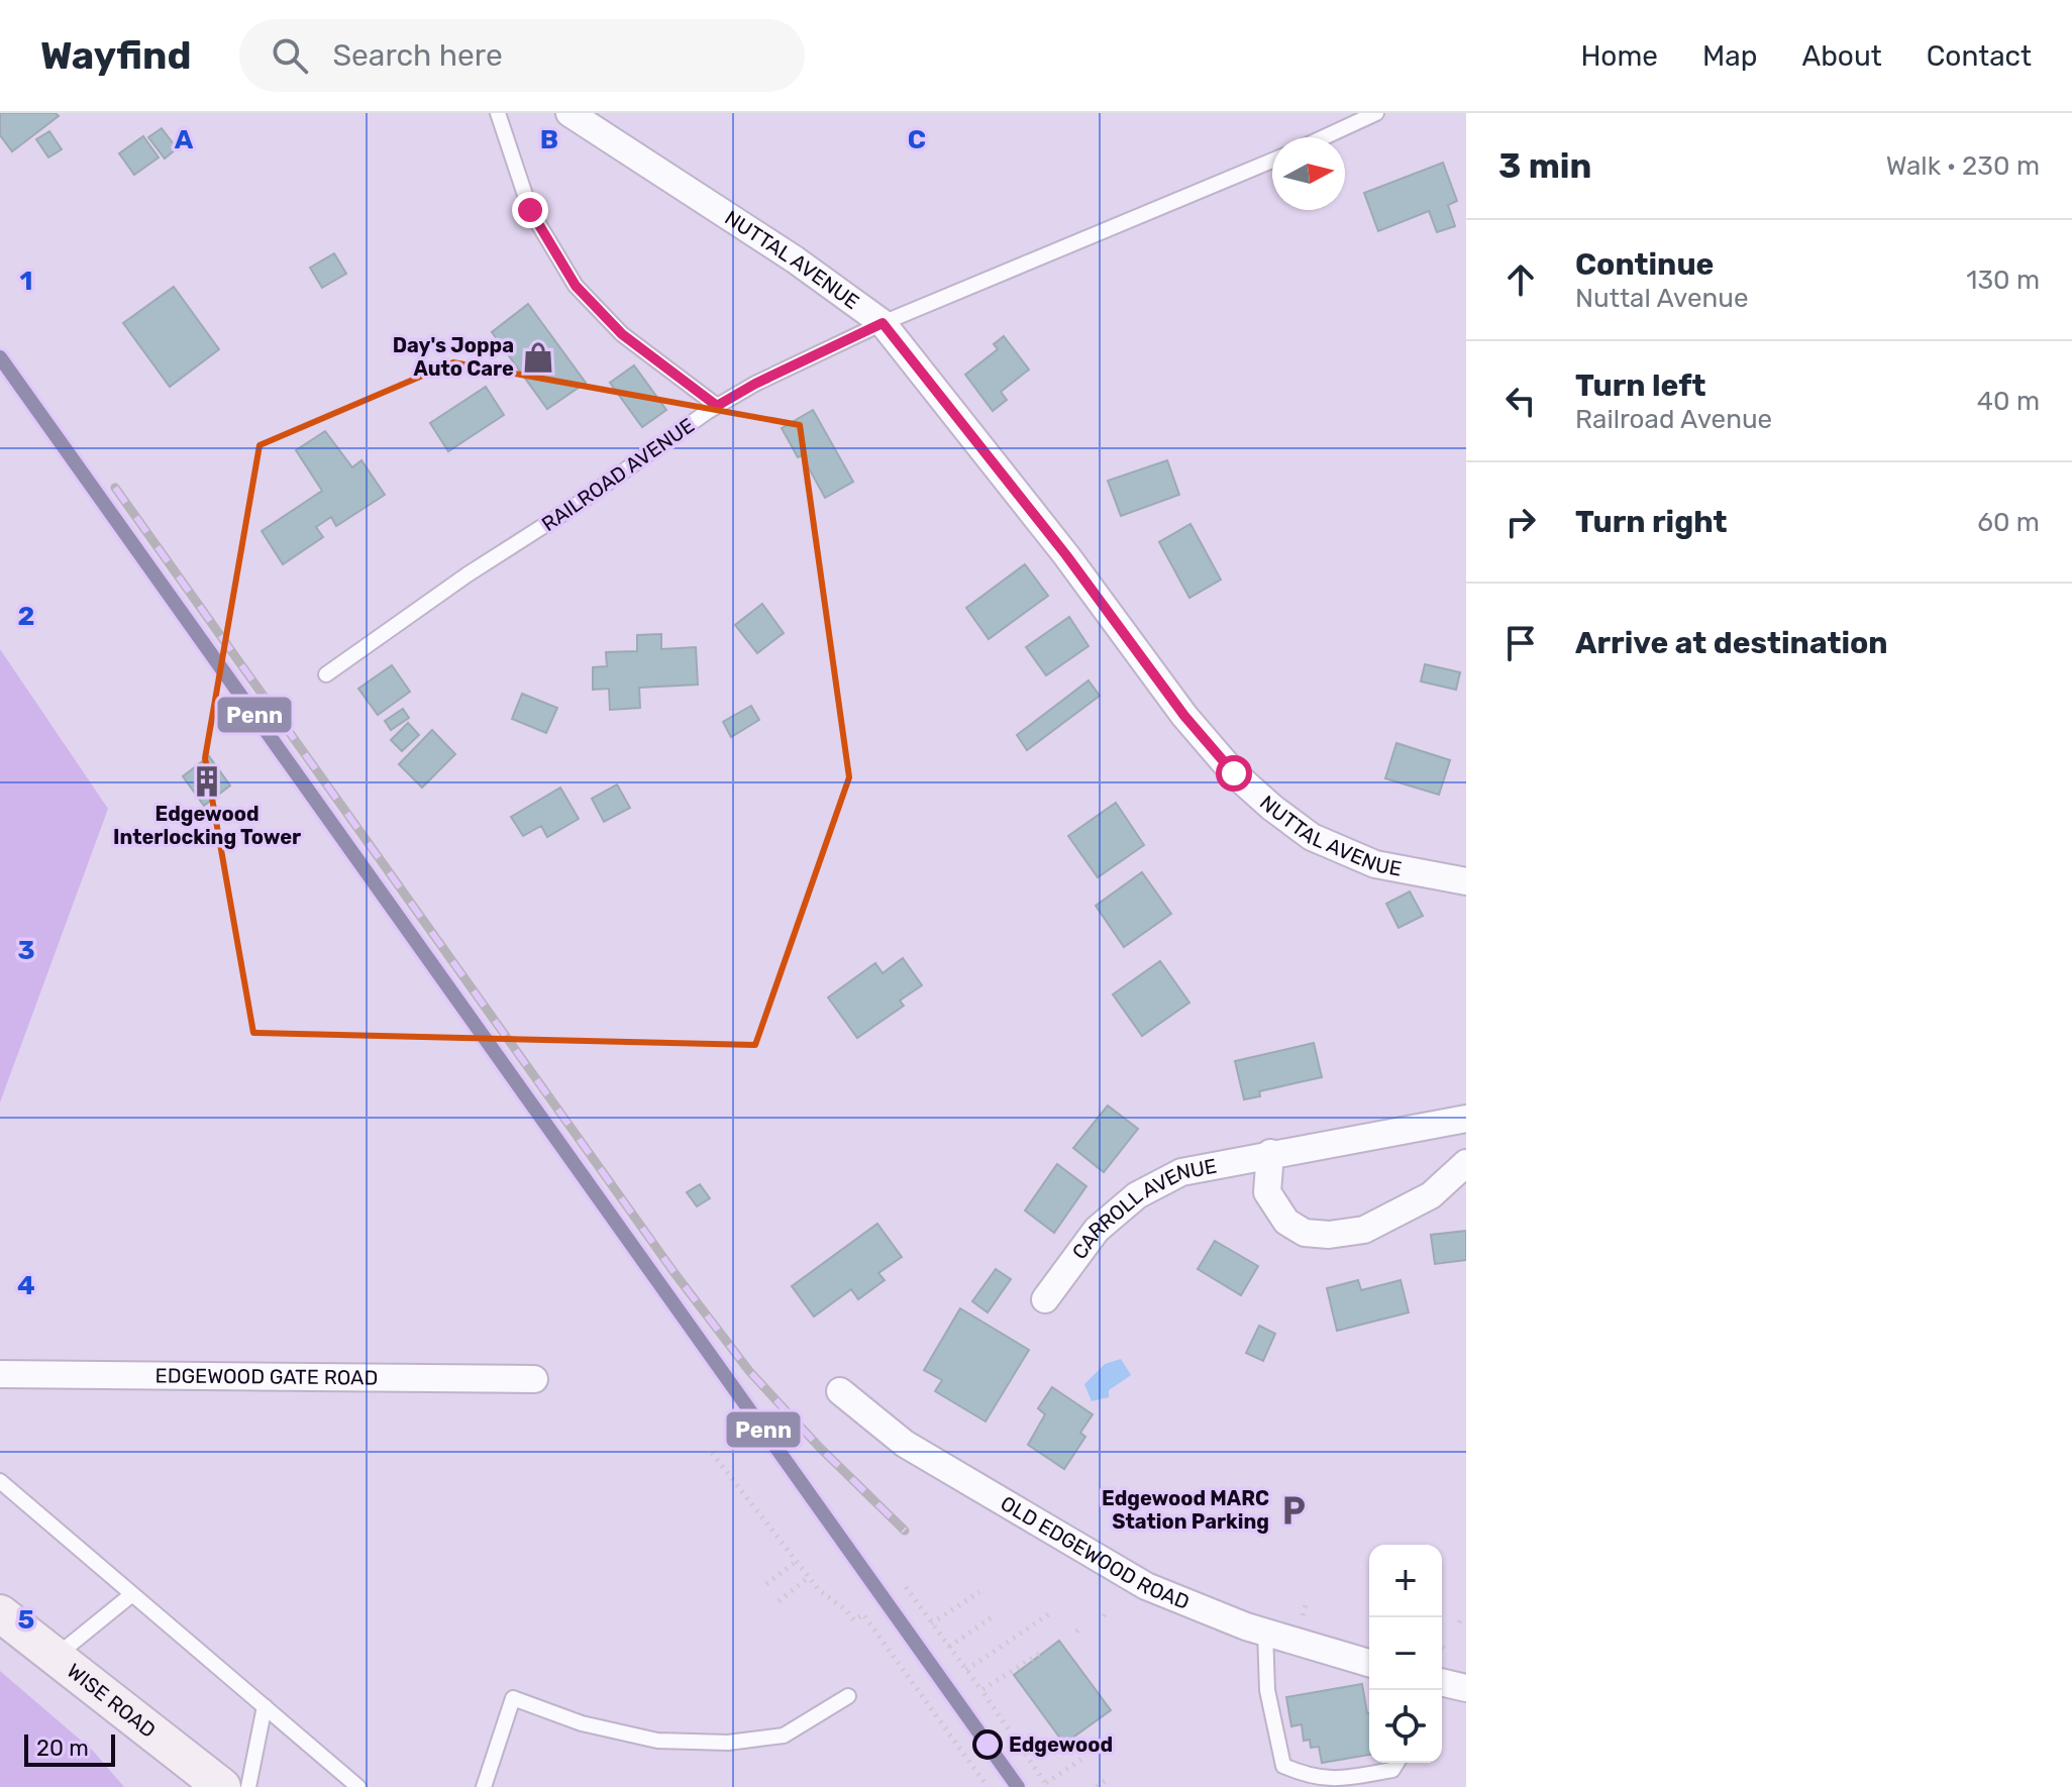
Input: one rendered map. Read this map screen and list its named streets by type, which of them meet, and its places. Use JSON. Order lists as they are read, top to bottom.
{
  "streets": {
    "street": [
      "NUTTAL AVENUE",
      "CARROLL AVENUE",
      "EDGEWOOD GATE ROAD",
      "OLD EDGEWOOD ROAD",
      "WISE ROAD"
    ],
    "lane": ["RAILROAD AVENUE"]
  },
  "crossings": [
    ["NUTTAL AVENUE", "RAILROAD AVENUE"]
  ],
  "places": {
    "shop": ["Day's Joppa Auto Care"],
    "building": ["Edgewood Interlocking Tower"],
    "parking": ["Edgewood MARC Station Parking"],
    "other": ["Edgewood"]
  },
  "lines": ["transit line Penn"],
  "scale_bar": "20 m",
  "north": "right",
  "page": {
    "header": "Wayfind",
    "search": "Search here",
    "nav": [
      "Home",
      "Map",
      "About",
      "Contact"
    ],
    "heading": ["3 min", "Walk · 230 m"],
    "list": [
      ["Continue", "Nuttal Avenue", "130 m"],
      ["Turn left", "Railroad Avenue", "40 m"],
      ["Turn right", "60 m"],
      "Arrive at destination"
    ],
    "map_buttons": ["+", "−"],
    "scale": "20 m"
  },
  "grid": {
    "columns": ["A", "B", "C"],
    "rows": [
      "1",
      "2",
      "3",
      "4",
      "5"
    ]
  }
}
